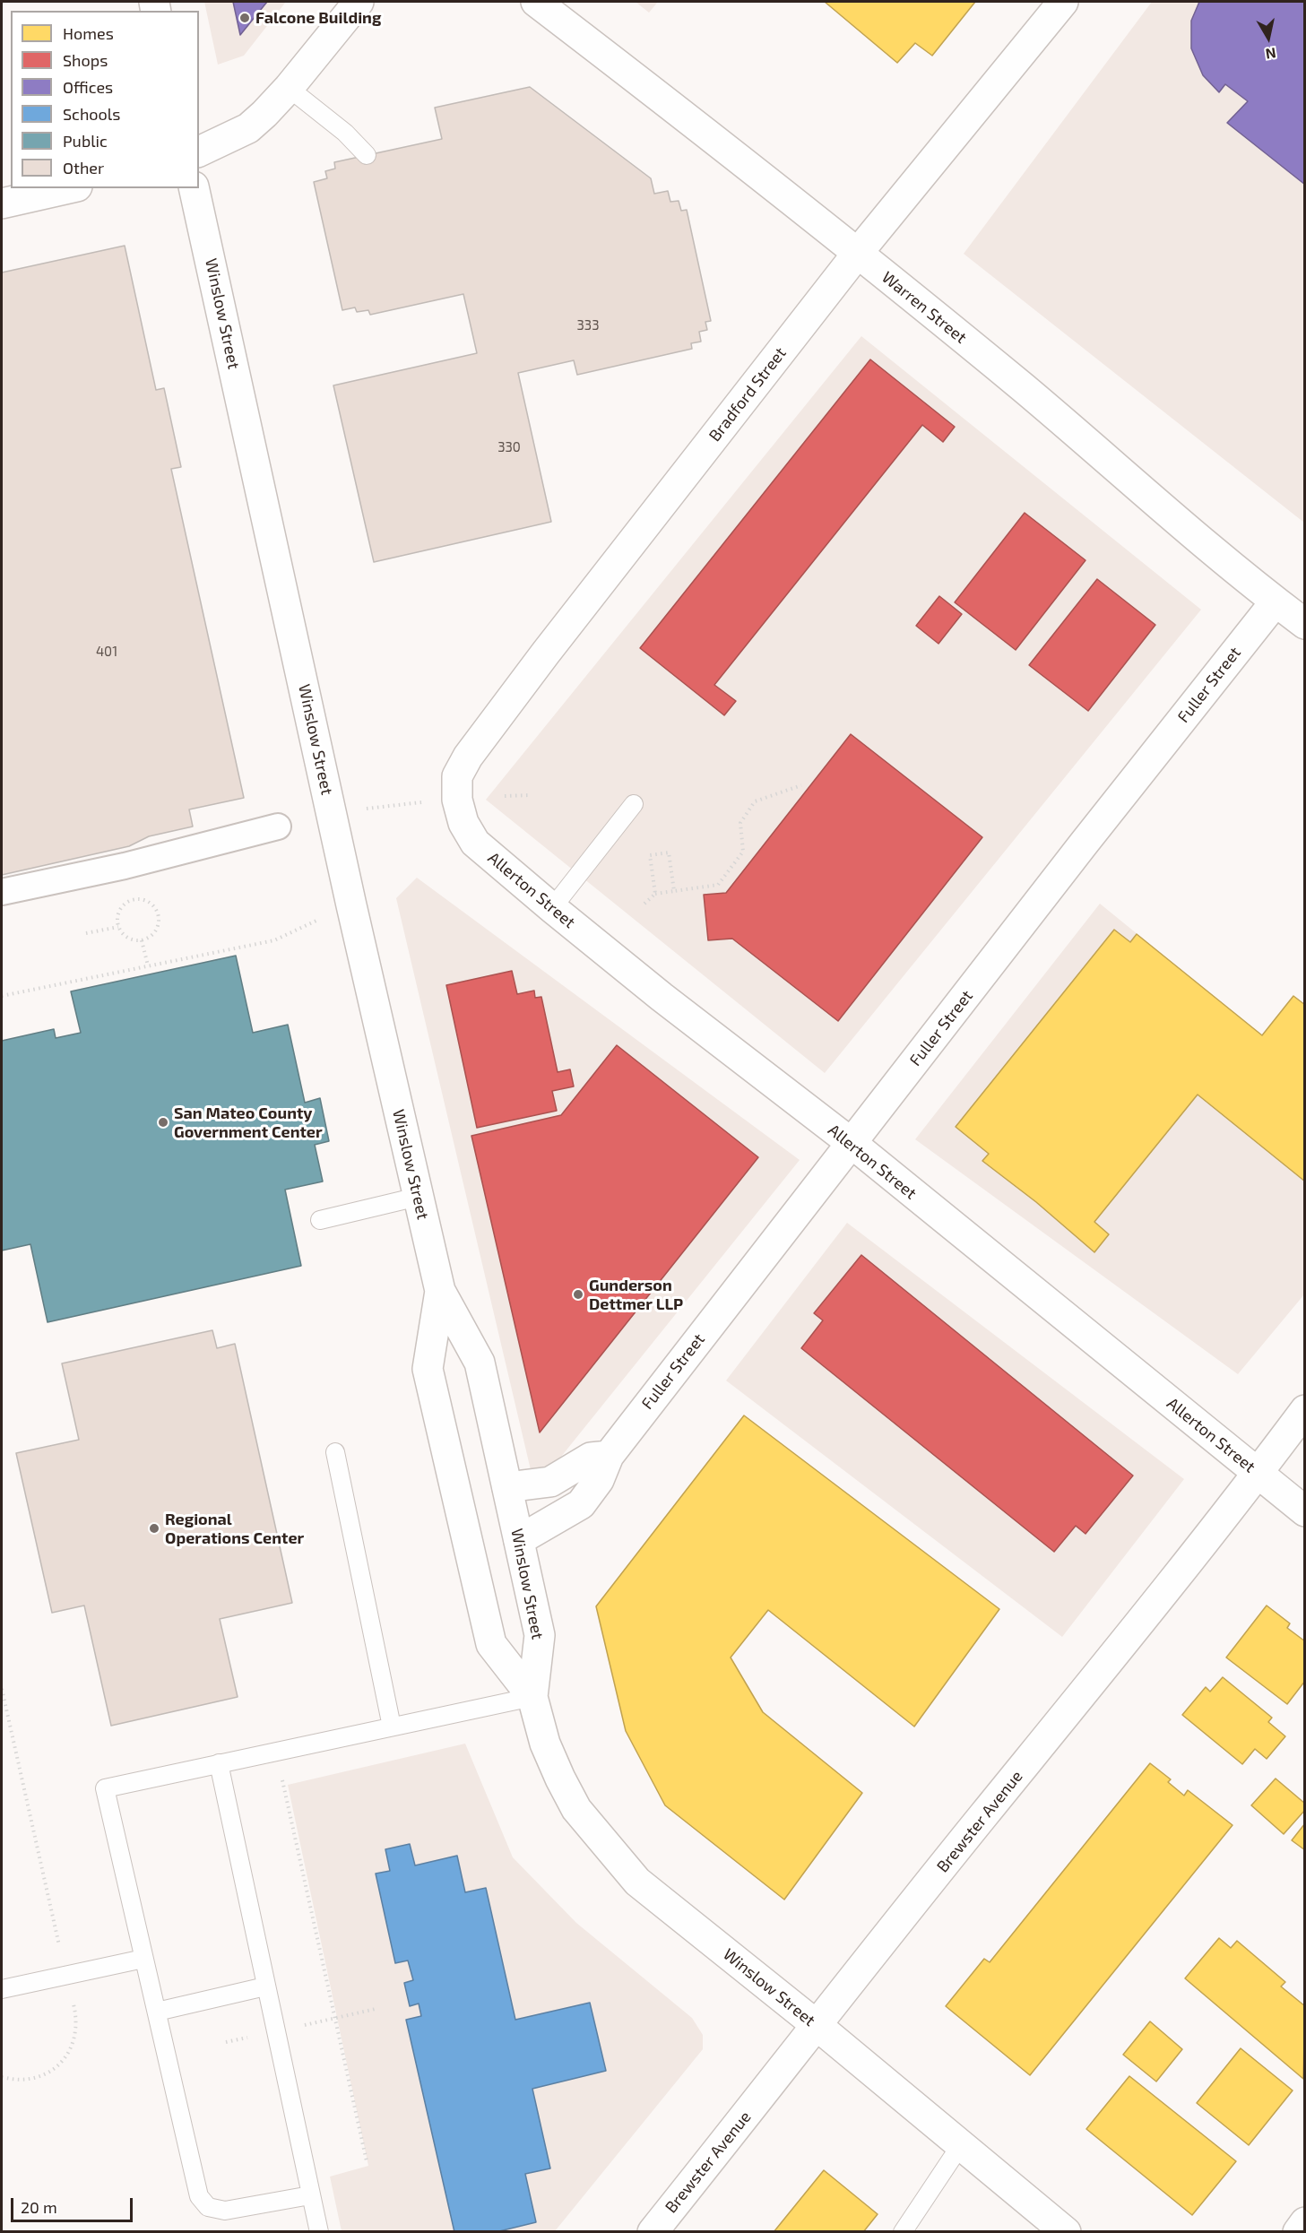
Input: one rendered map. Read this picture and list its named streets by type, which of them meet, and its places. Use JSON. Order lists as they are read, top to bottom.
{
  "streets": {
    "street": [
      "Warren Street",
      "Winslow Street",
      "Bradford Street",
      "Fuller Street",
      "Allerton Street",
      "Brewster Avenue"
    ]
  },
  "crossings": [
    ["Warren Street", "Bradford Street"],
    ["Warren Street", "Fuller Street"],
    ["Winslow Street", "Fuller Street"],
    ["Winslow Street", "Brewster Avenue"],
    ["Bradford Street", "Allerton Street"],
    ["Fuller Street", "Allerton Street"],
    ["Allerton Street", "Brewster Avenue"]
  ],
  "places": [
    "Falcone Building",
    "San Mateo County Government Center",
    "Gunderson Dettmer LLP",
    "Regional Operations Center"
  ],
  "house_numbers": ["333", "330", "401"],
  "legend": [
    "Homes",
    "Shops",
    "Offices",
    "Schools",
    "Public",
    "Other"
  ],
  "scale_bar": "20 m",
  "north": "bottom"
}
